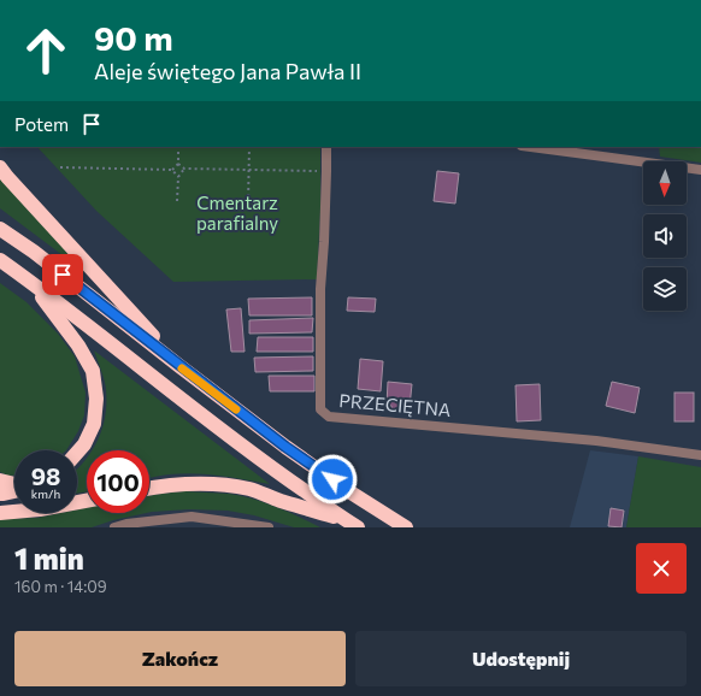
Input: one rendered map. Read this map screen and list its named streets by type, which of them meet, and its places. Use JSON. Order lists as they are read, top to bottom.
{
  "streets": {
    "street": ["PRZECIĘTNA"]
  },
  "parks": ["Cmentarz parafialny"],
  "north": "bottom",
  "page": {
    "turn": ["90 m", "Aleje świętego Jana Pawła II"],
    "then": "Potem",
    "speed": "98 km/h",
    "limit": "100",
    "heading": ["1 min", "160 m · 14:09"],
    "buttons": ["Zakończ", "Udostępnij"]
  }
}
